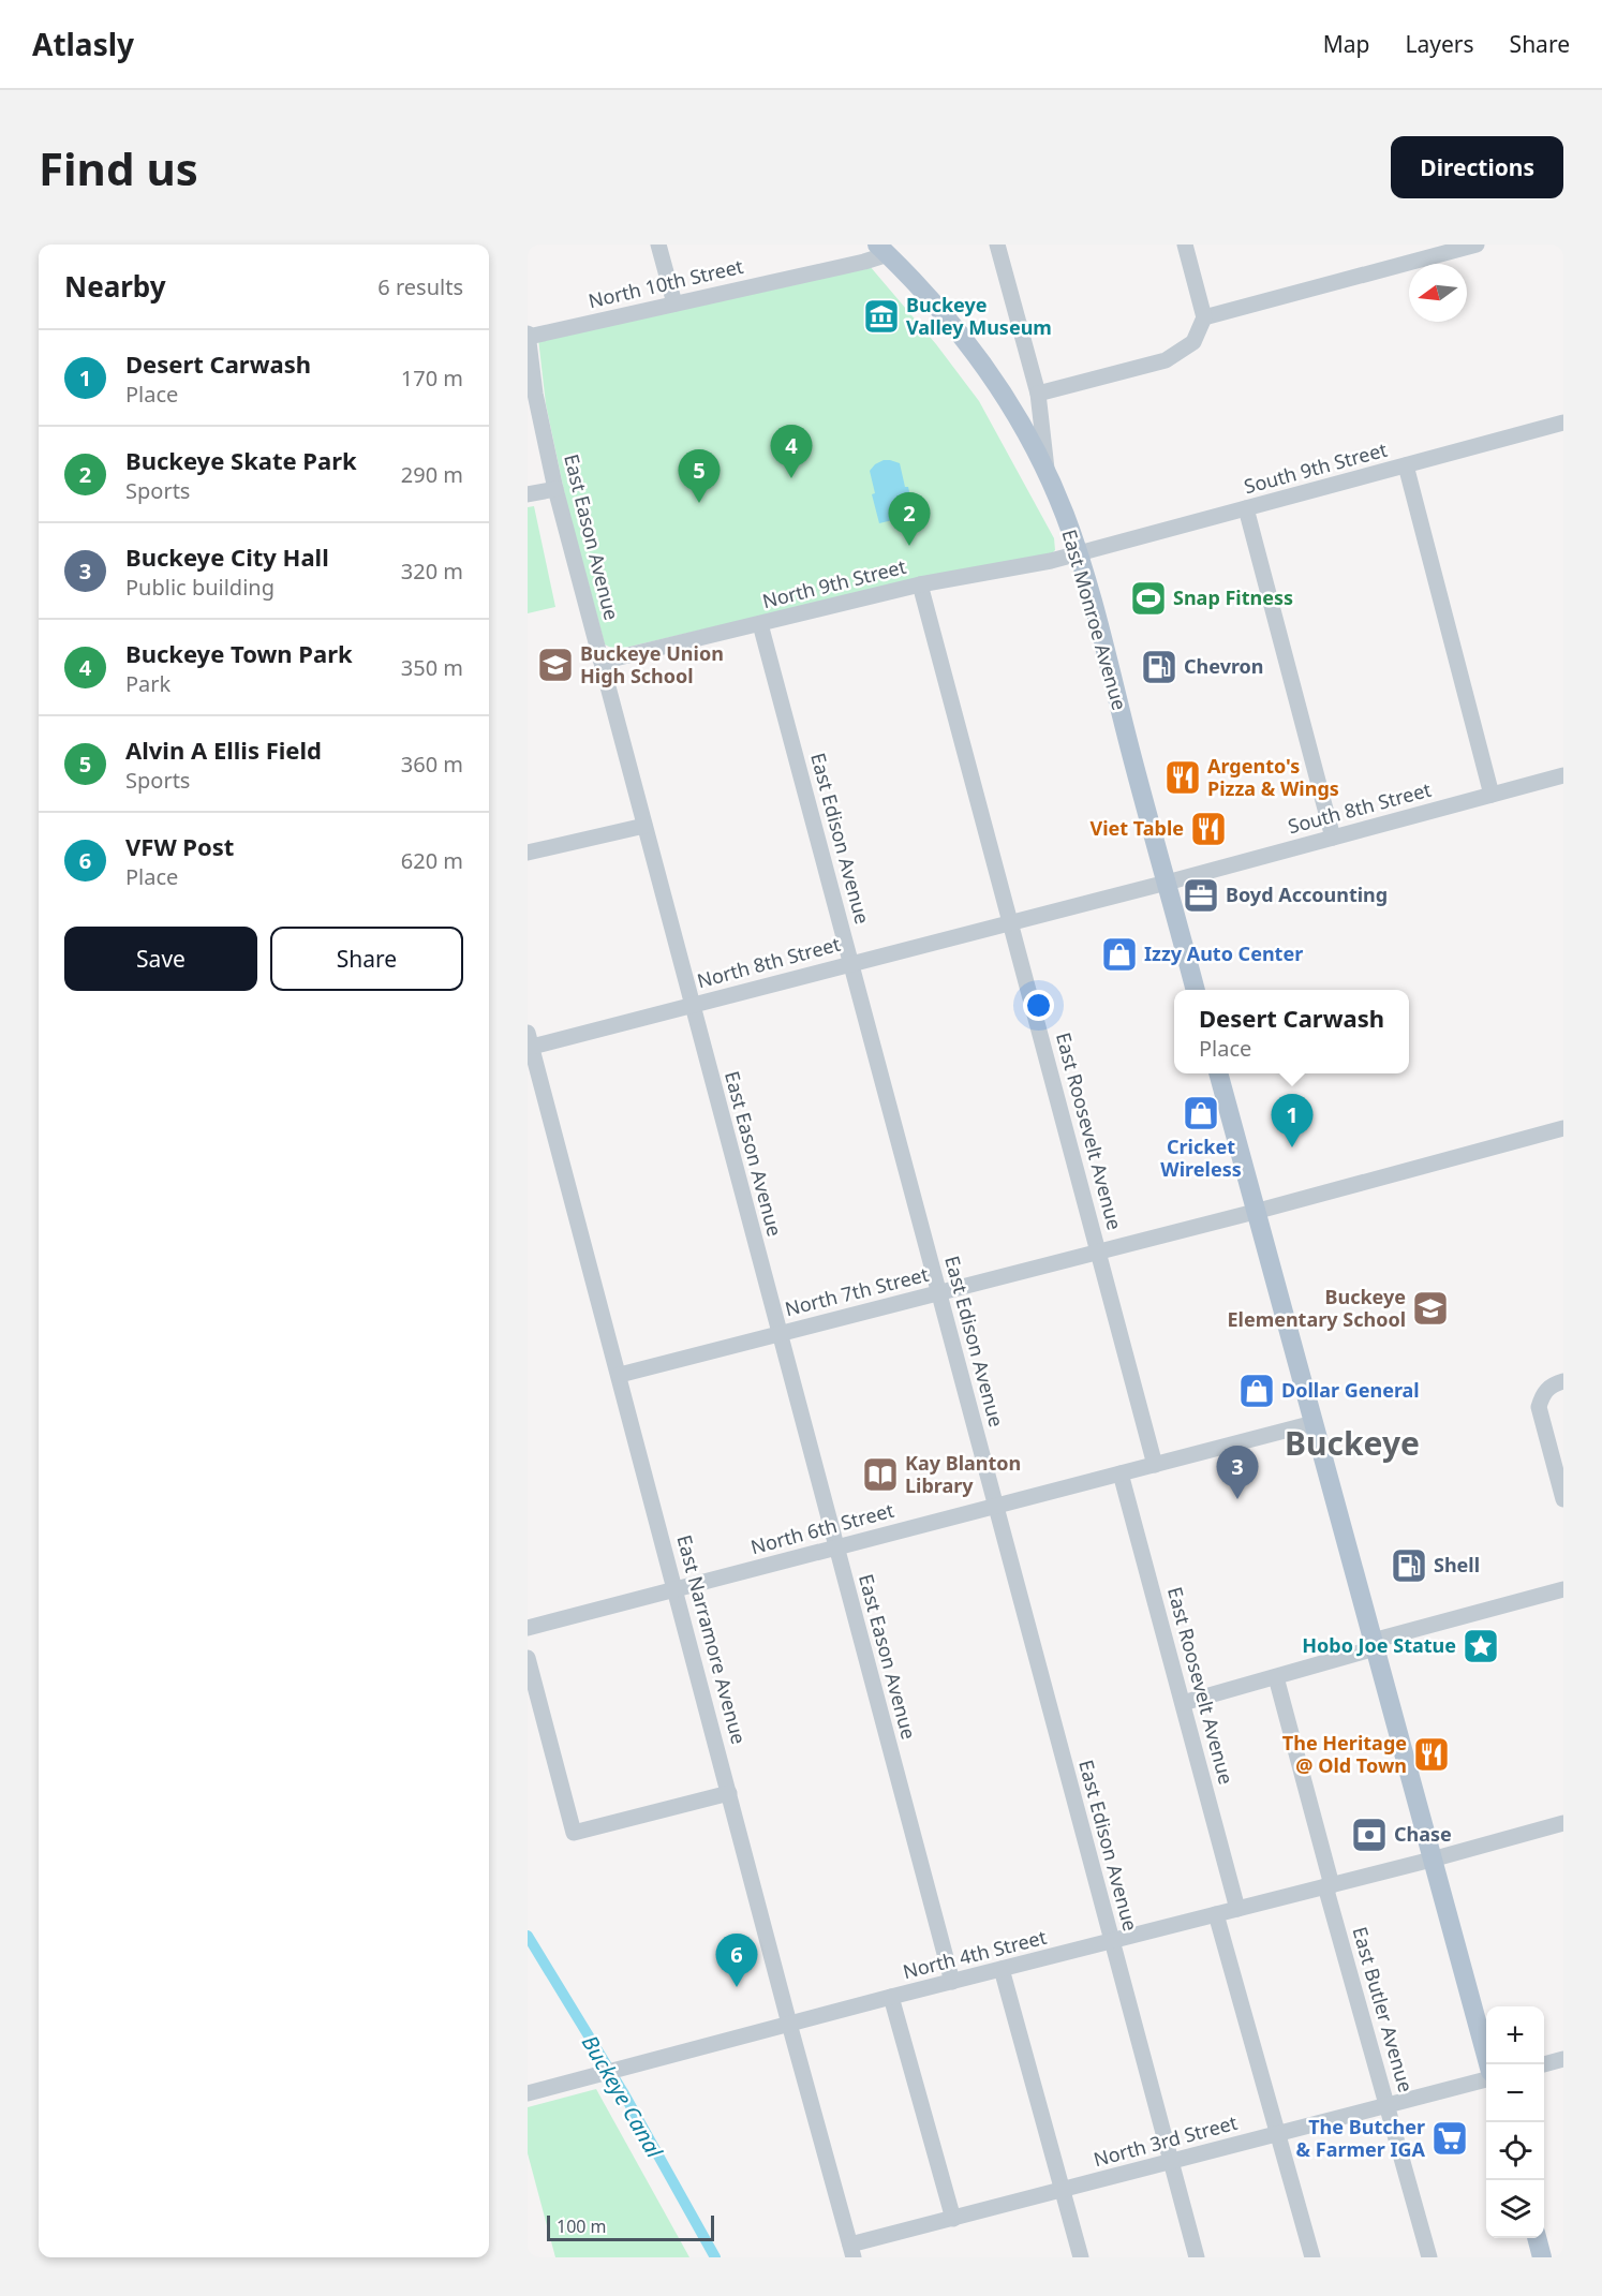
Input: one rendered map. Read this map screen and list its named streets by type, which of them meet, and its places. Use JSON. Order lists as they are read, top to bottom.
{
  "streets": {
    "main road": ["East Monroe Avenue"],
    "street": [
      "North 10th Street",
      "South 9th Street",
      "East Eason Avenue",
      "North 9th Street",
      "South 8th Street",
      "East Edison Avenue",
      "North 8th Street",
      "East Roosevelt Avenue",
      "North 7th Street",
      "North 6th Street",
      "East Narramore Avenue",
      "North 4th Street",
      "East Butler Avenue",
      "North 3rd Street"
    ]
  },
  "crossings": [
    ["North 10th Street", "East Eason Avenue"],
    ["South 9th Street", "North 9th Street"],
    ["South 9th Street", "East Monroe Avenue"],
    ["East Eason Avenue", "North 9th Street"],
    ["East Eason Avenue", "North 8th Street"],
    ["East Eason Avenue", "North 7th Street"],
    ["East Eason Avenue", "North 6th Street"],
    ["East Eason Avenue", "North 4th Street"],
    ["North 9th Street", "East Monroe Avenue"],
    ["North 9th Street", "East Edison Avenue"],
    ["North 9th Street", "East Roosevelt Avenue"],
    ["East Monroe Avenue", "South 8th Street"],
    ["East Monroe Avenue", "North 8th Street"],
    ["South 8th Street", "North 8th Street"],
    ["East Edison Avenue", "North 8th Street"],
    ["East Edison Avenue", "North 7th Street"],
    ["East Edison Avenue", "North 6th Street"],
    ["East Edison Avenue", "North 4th Street"],
    ["East Edison Avenue", "North 3rd Street"],
    ["North 8th Street", "East Roosevelt Avenue"],
    ["North 8th Street", "East Narramore Avenue"],
    ["East Roosevelt Avenue", "North 7th Street"],
    ["East Roosevelt Avenue", "North 6th Street"],
    ["East Roosevelt Avenue", "North 4th Street"],
    ["North 7th Street", "East Narramore Avenue"],
    ["North 6th Street", "East Narramore Avenue"],
    ["East Narramore Avenue", "North 4th Street"],
    ["East Narramore Avenue", "North 3rd Street"],
    ["North 4th Street", "East Butler Avenue"],
    ["East Butler Avenue", "North 3rd Street"]
  ],
  "districts": ["Buckeye"],
  "water": ["Buckeye Canal"],
  "places": {
    "museum": ["Buckeye Valley Museum"],
    "sports": ["Snap Fitness"],
    "school or university": ["Buckeye Union High School", "Buckeye Elementary School"],
    "fuel station": ["Chevron", "Shell"],
    "restaurant": ["Argento's Pizza & Wings", "Viet Table", "The Heritage @ Old Town"],
    "office": ["Boyd Accounting"],
    "shop": ["Izzy Auto Center", "Cricket Wireless", "Dollar General"],
    "library": ["Kay Blanton Library"],
    "place": ["Hobo Joe Statue"],
    "bank": ["Chase"],
    "supermarket": ["The Butcher & Farmer IGA"]
  },
  "scale_bar": "100 m",
  "north": "left",
  "page": {
    "header": "Atlasly",
    "nav": ["Map", "Layers", "Share"],
    "buttons": [
      "Directions",
      ["Save", "Share"]
    ],
    "title": "Find us",
    "heading": ["Nearby", "6 results"],
    "list": [
      {
        "mark": "1",
        "name": "Desert Carwash",
        "note": "Place",
        "value": "170 m"
      },
      {
        "mark": "2",
        "name": "Buckeye Skate Park",
        "note": "Sports",
        "value": "290 m"
      },
      {
        "mark": "3",
        "name": "Buckeye City Hall",
        "note": "Public building",
        "value": "320 m"
      },
      {
        "mark": "4",
        "name": "Buckeye Town Park",
        "note": "Park",
        "value": "350 m"
      },
      {
        "mark": "5",
        "name": "Alvin A Ellis Field",
        "note": "Sports",
        "value": "360 m"
      },
      {
        "mark": "6",
        "name": "VFW Post",
        "note": "Place",
        "value": "620 m"
      }
    ],
    "pins": [
      "4",
      "5",
      "2",
      "1",
      "3",
      "6"
    ],
    "popup": ["Desert Carwash", "Place"],
    "map_buttons": ["+", "−"],
    "scale": "100 m"
  }
}
